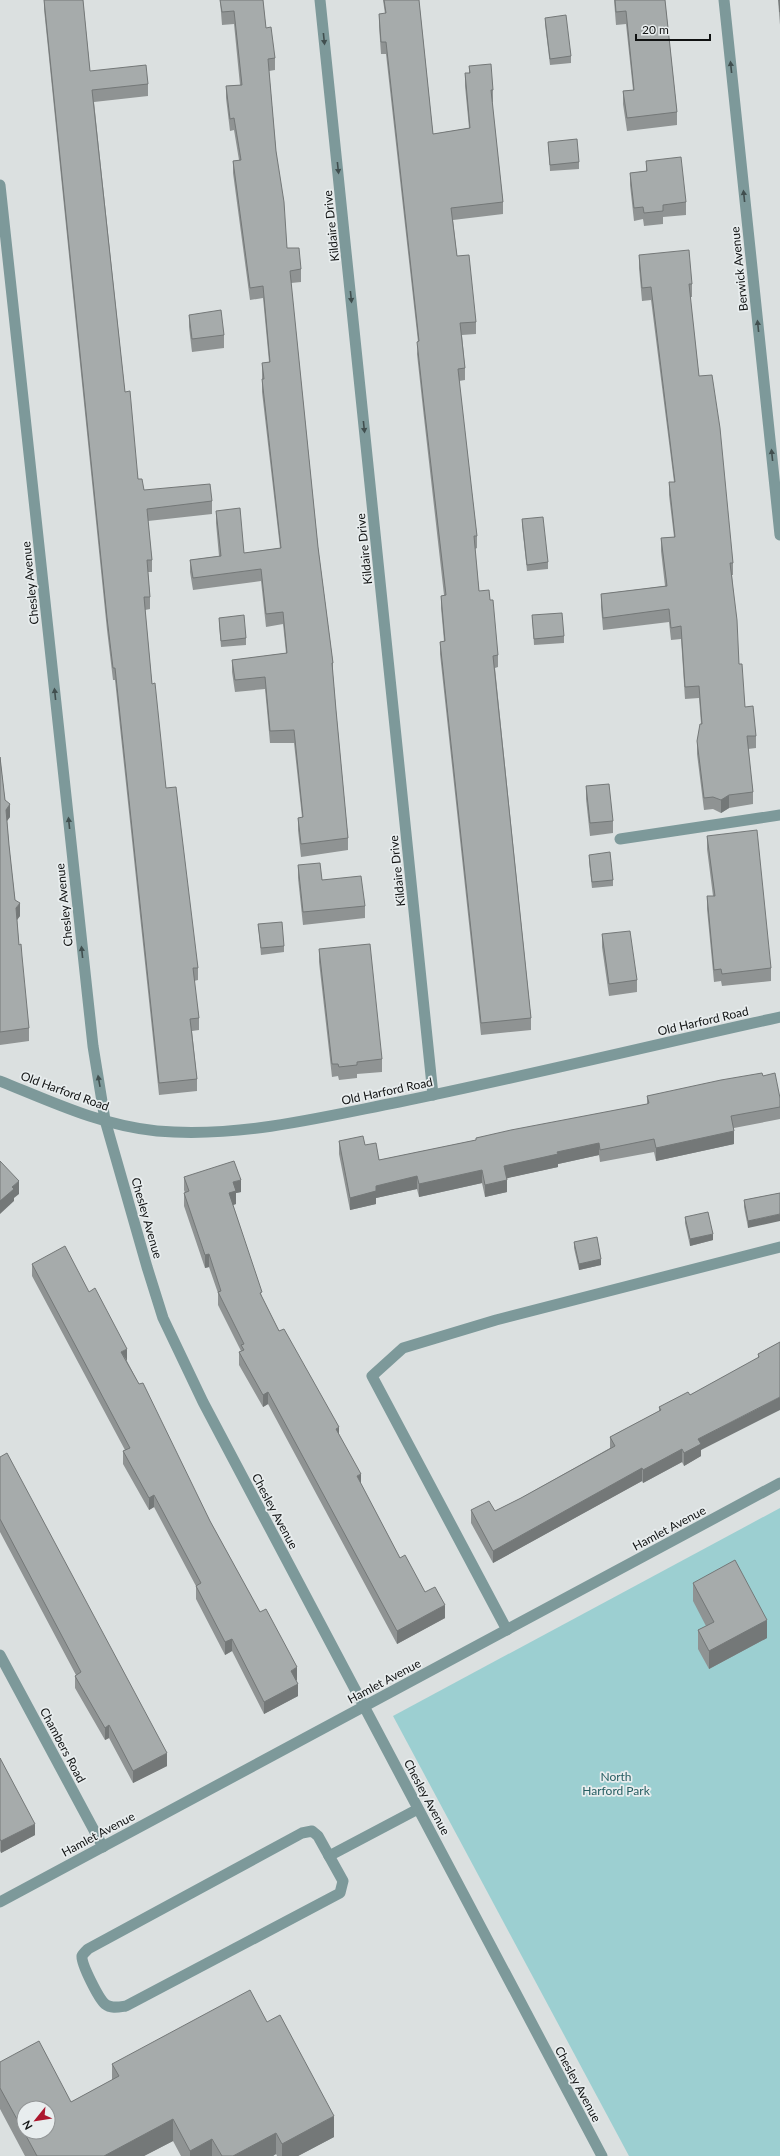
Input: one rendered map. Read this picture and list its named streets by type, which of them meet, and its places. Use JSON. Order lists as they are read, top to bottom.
{
  "streets": {
    "street": [
      "Kildaire Drive",
      "Berwick Avenue",
      "Chesley Avenue",
      "Old Harford Road",
      "Hamlet Avenue",
      "Chambers Road"
    ]
  },
  "crossings": [
    ["Kildaire Drive", "Old Harford Road"],
    ["Chesley Avenue", "Old Harford Road"],
    ["Chesley Avenue", "Hamlet Avenue"],
    ["Hamlet Avenue", "Chambers Road"]
  ],
  "one_way": ["Kildaire Drive", "Berwick Avenue", "Chesley Avenue"],
  "parks": ["North Harford Park"],
  "scale_bar": "20 m",
  "north": "bottom left"
}
